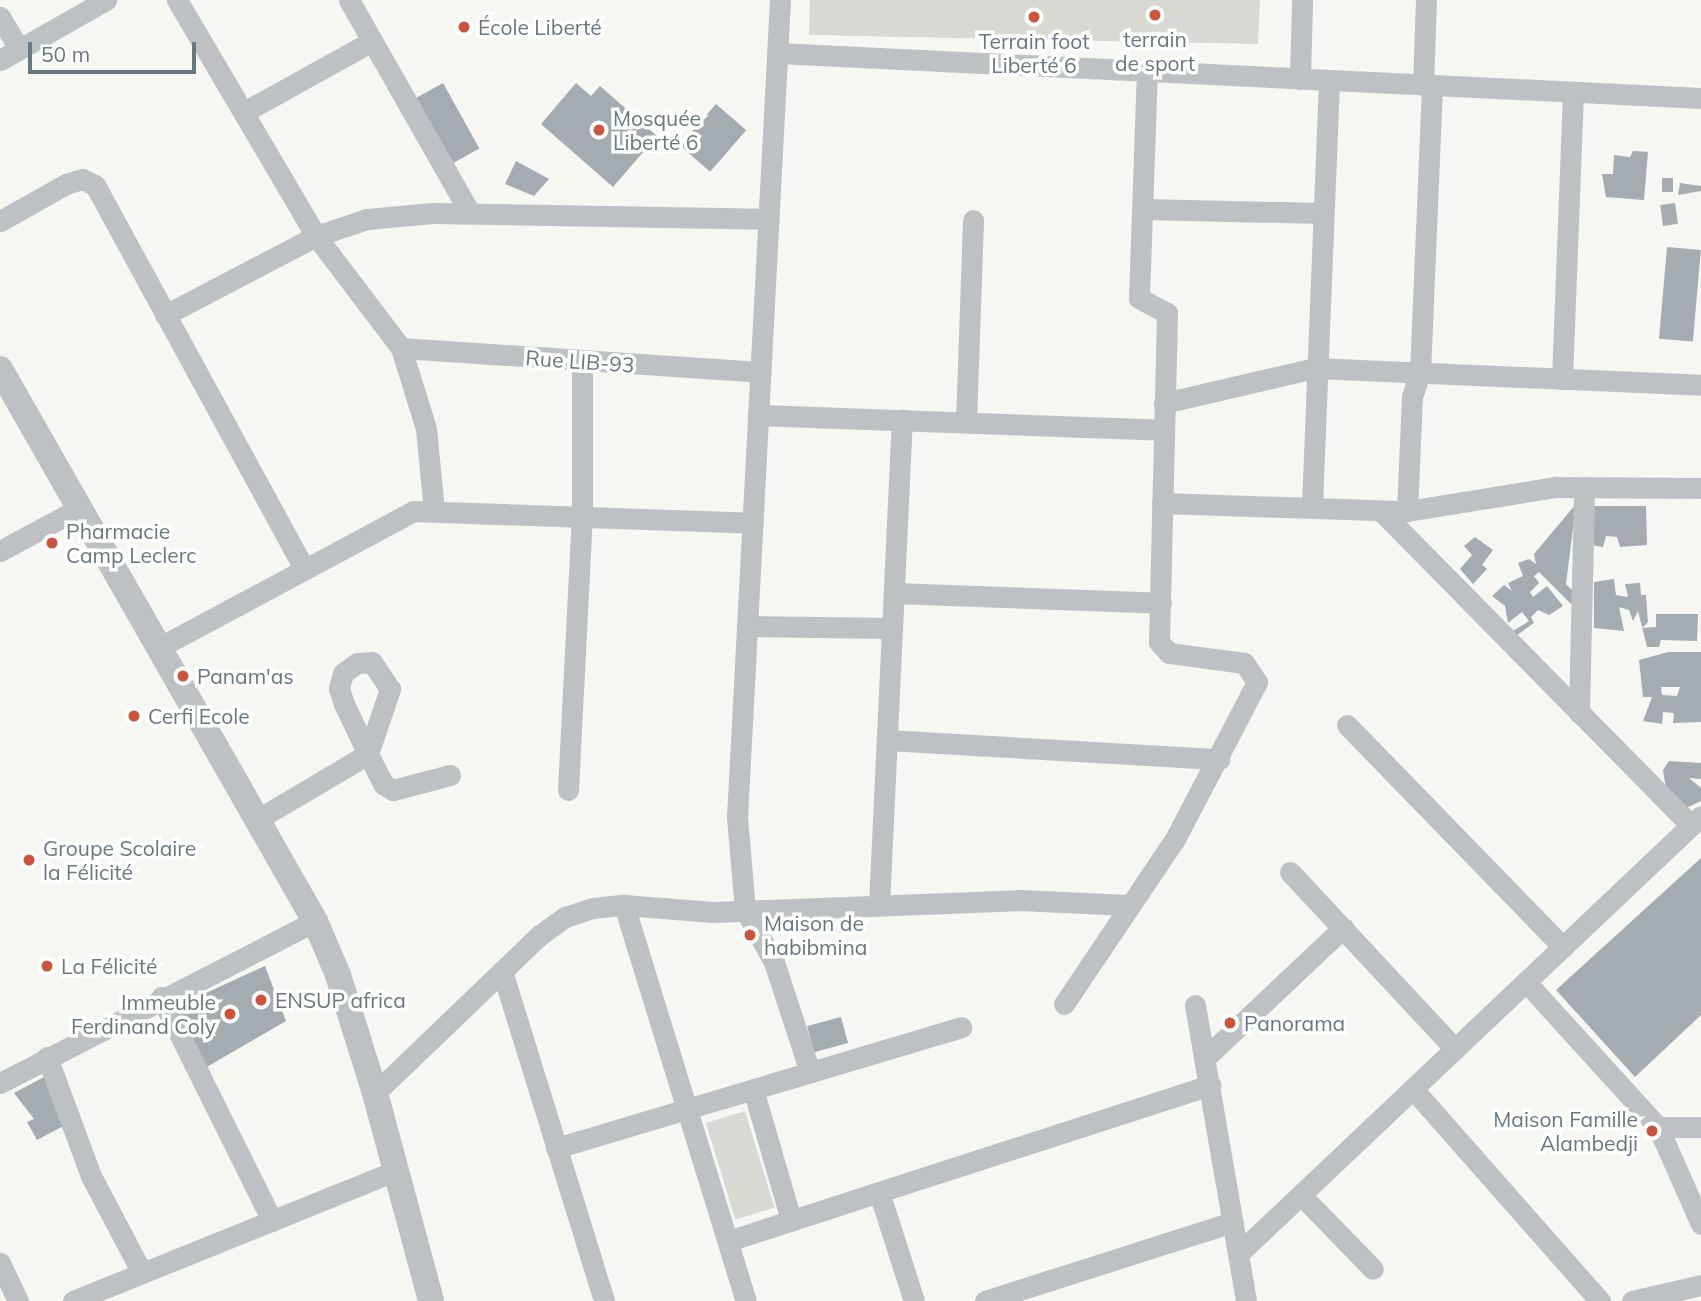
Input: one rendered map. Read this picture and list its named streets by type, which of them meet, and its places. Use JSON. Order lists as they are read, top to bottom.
{
  "streets": {
    "street": ["Rue LIB-93"]
  },
  "places": [
    "terrain de sport",
    "Terrain foot Liberté 6",
    "École Liberté",
    "Mosquée Liberté 6",
    "Pharmacie Camp Leclerc",
    "Panam'as",
    "Cerfi Ecole",
    "Groupe Scolaire la Félicité",
    "Maison de habibmina",
    "La Félicité",
    "ENSUP africa",
    "Immeuble Ferdinand Coly",
    "Panorama",
    "Maison Famille Alambedji"
  ],
  "scale_bar": "50 m"
}
